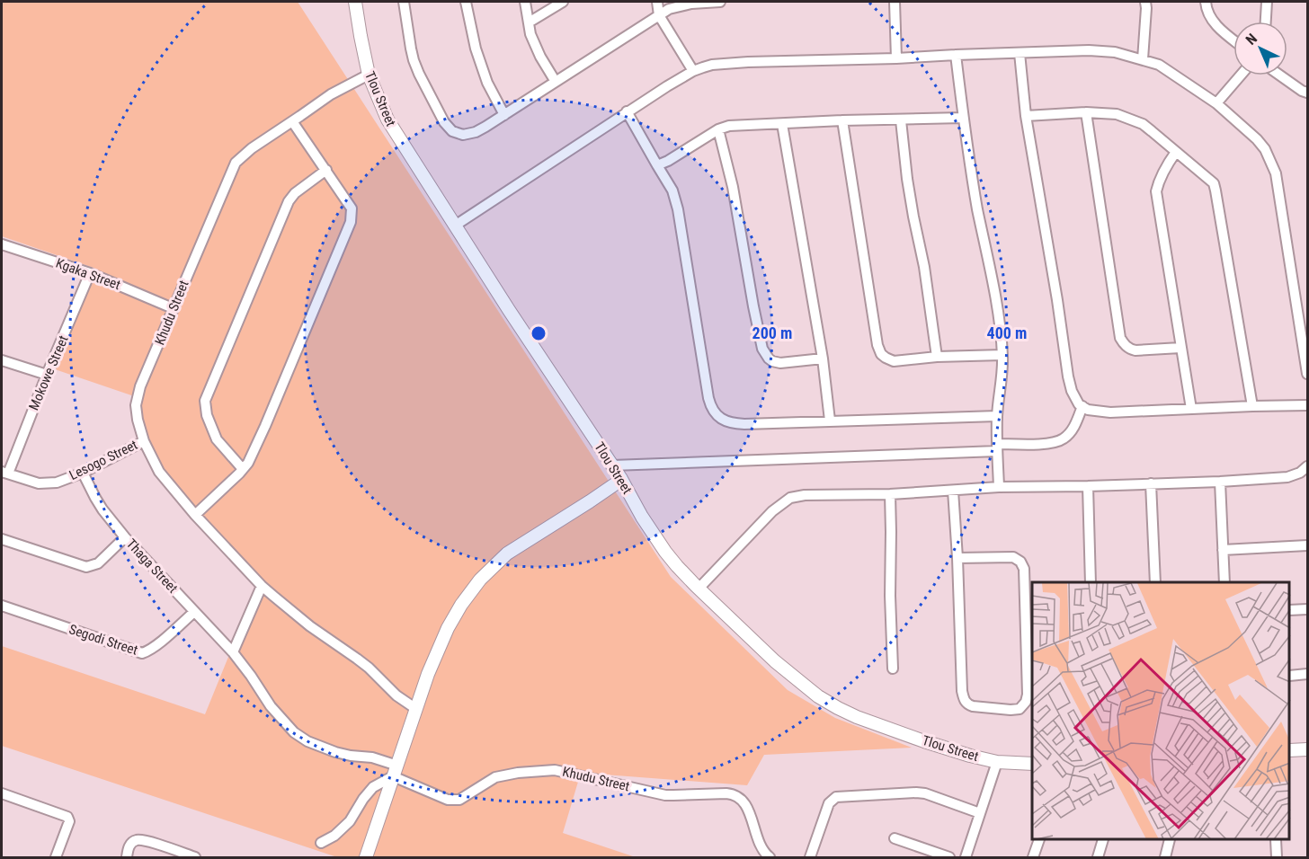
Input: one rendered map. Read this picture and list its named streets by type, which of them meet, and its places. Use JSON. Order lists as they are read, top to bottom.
{
  "streets": {
    "street": [
      "Tlou Street",
      "Kgaka Street",
      "Khudu Street",
      "Mokowe Street",
      "Lesogo Street",
      "Thaga Street",
      "Segodi Street"
    ]
  },
  "crossings": [
    ["Tlou Street", "Khudu Street"],
    ["Kgaka Street", "Khudu Street"],
    ["Kgaka Street", "Mokowe Street"],
    ["Khudu Street", "Lesogo Street"],
    ["Khudu Street", "Thaga Street"],
    ["Mokowe Street", "Lesogo Street"],
    ["Lesogo Street", "Thaga Street"],
    ["Thaga Street", "Segodi Street"]
  ],
  "north": "top left",
  "rings": ["200 m", "400 m"]
}
